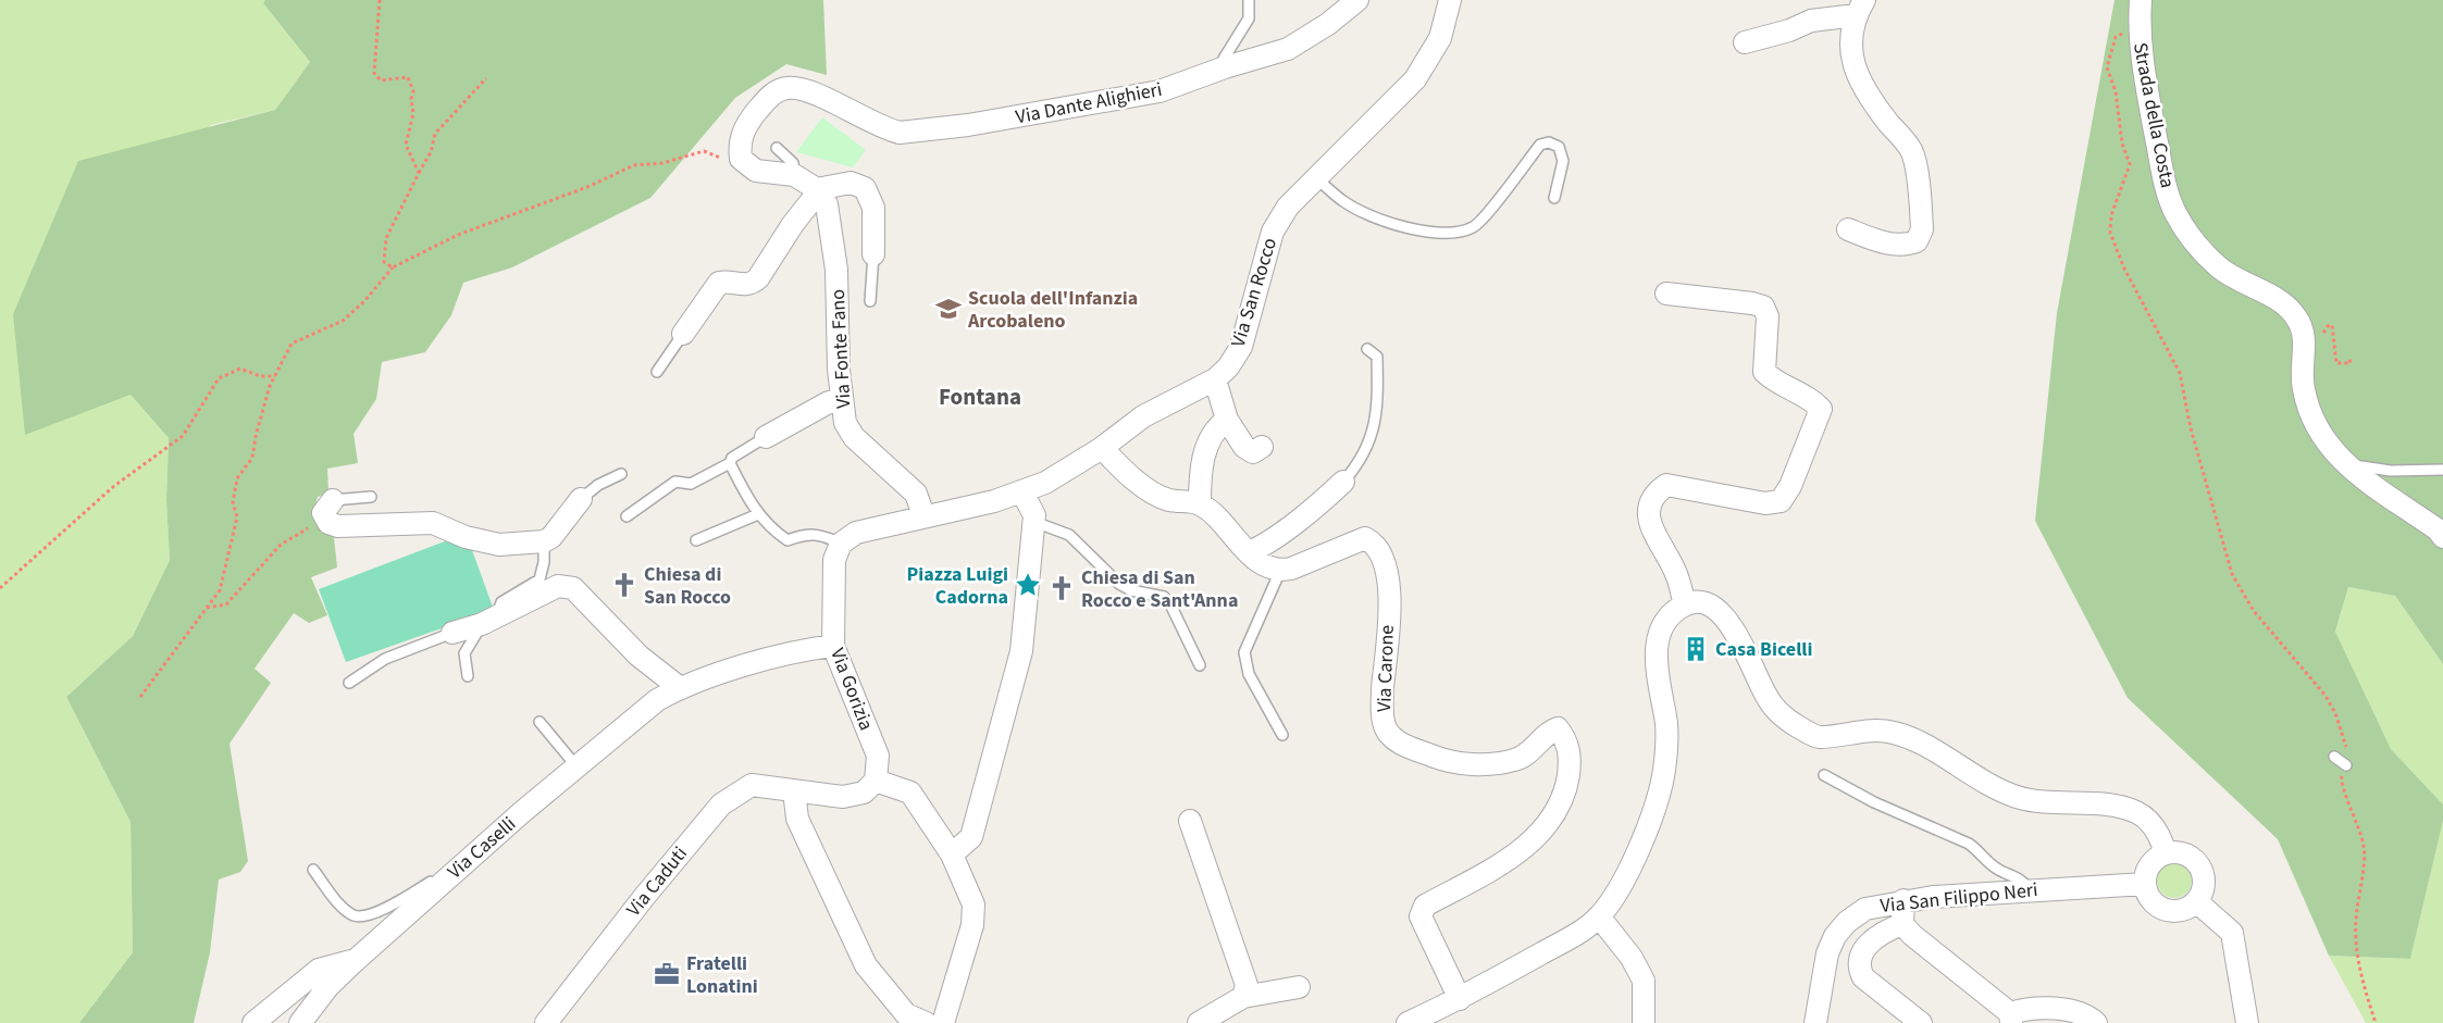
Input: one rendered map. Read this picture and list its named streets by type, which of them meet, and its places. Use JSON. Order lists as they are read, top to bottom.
{
  "streets": {
    "street": [
      "Via Dante Alighieri",
      "Strada della Costa",
      "Via San Rocco",
      "Via Fonte Fano",
      "Via Carone",
      "Via Gorizia",
      "Via Caselli",
      "Via Caduti",
      "Via San Filippo Neri"
    ]
  },
  "crossings": [
    ["Via Gorizia", "Via Caselli"]
  ],
  "districts": ["Fontana"],
  "places": {
    "school or university": ["Scuola dell'Infanzia Arcobaleno"],
    "church": ["Chiesa di San Rocco", "Chiesa di San Rocco e Sant'Anna"],
    "place": ["Piazza Luigi Cadorna"],
    "building": ["Casa Bicelli"],
    "office": ["Fratelli Lonatini"]
  }
}
